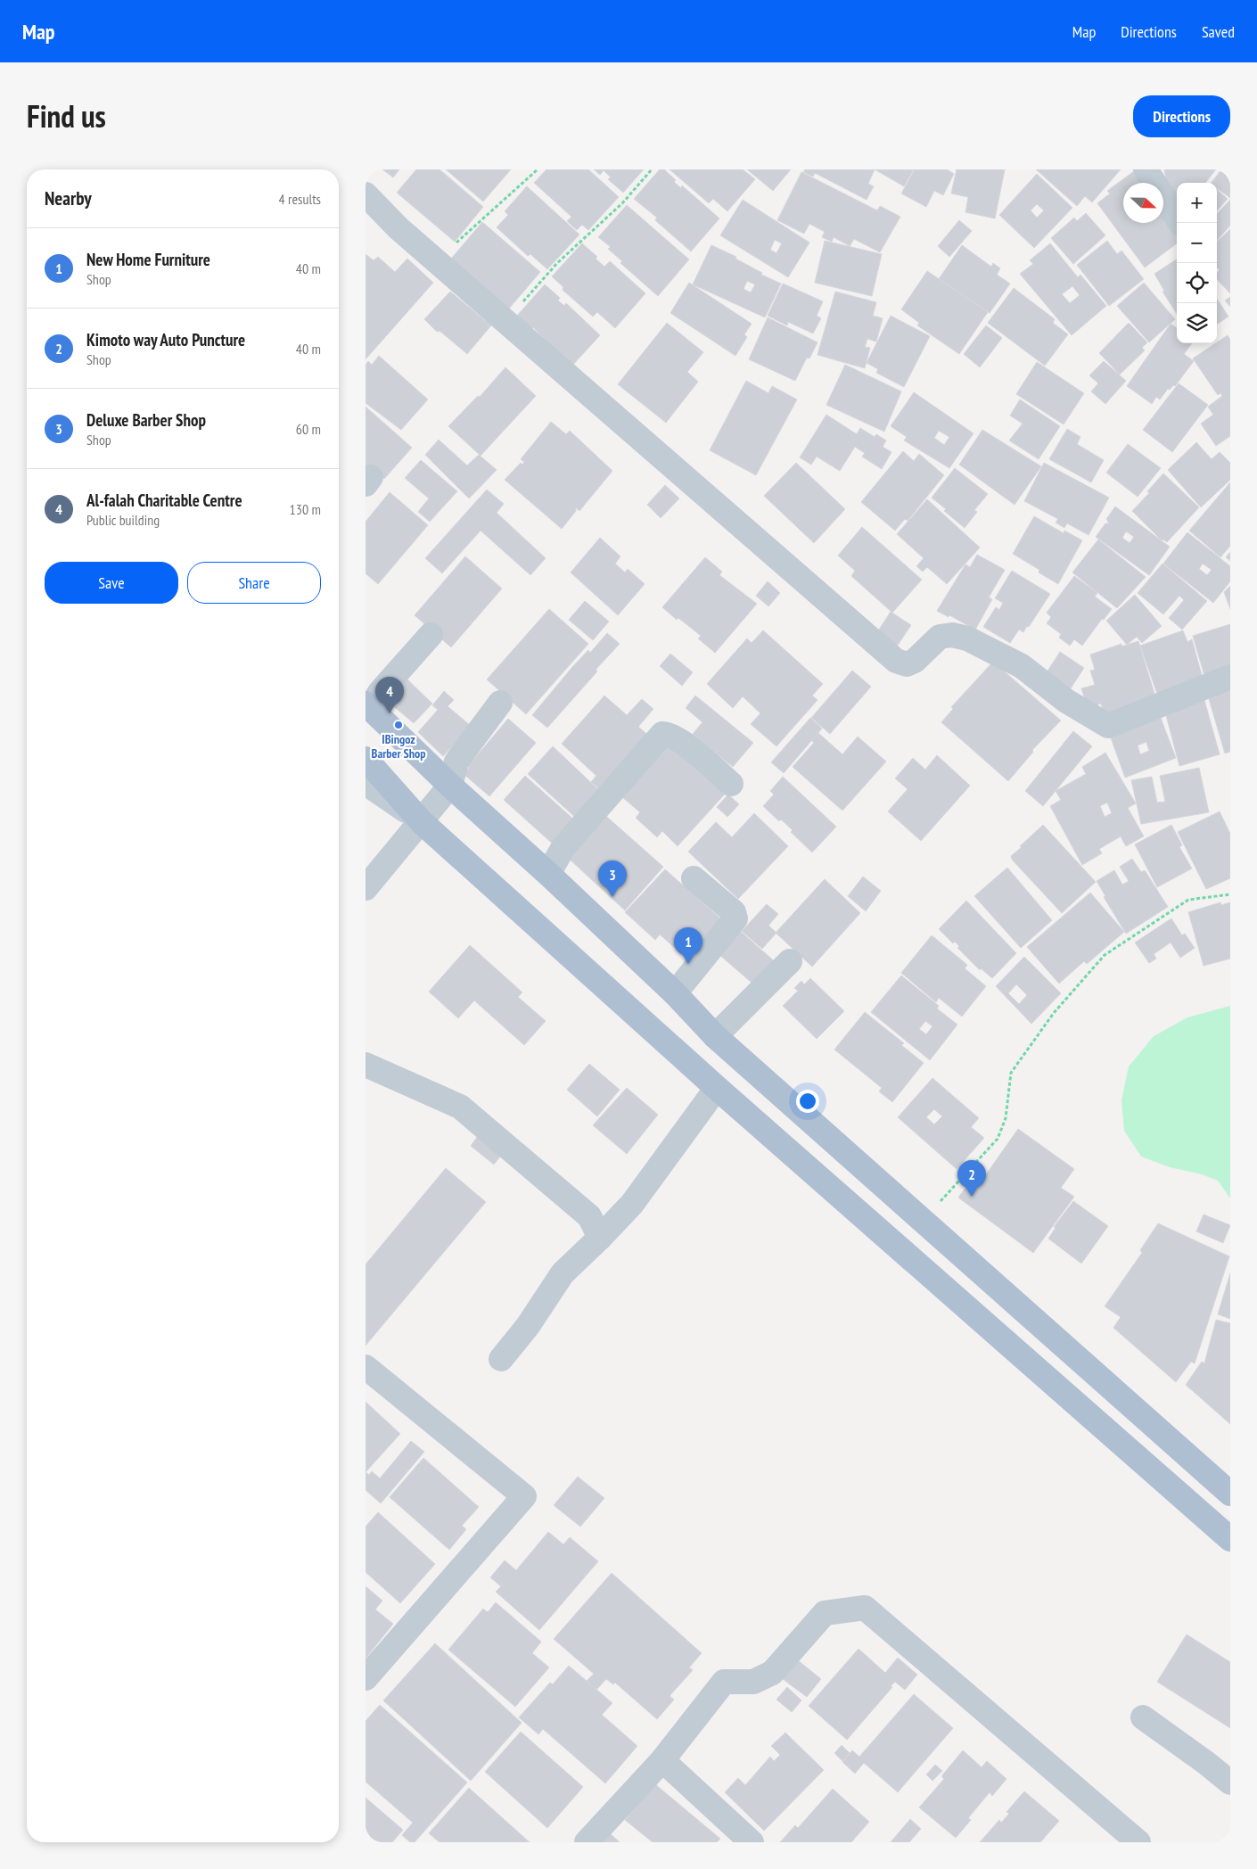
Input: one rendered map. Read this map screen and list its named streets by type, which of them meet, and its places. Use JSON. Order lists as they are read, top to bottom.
{
  "places": ["IBingoz Barber Shop"],
  "north": "right",
  "page": {
    "header": "Map",
    "nav": ["Map", "Directions", "Saved"],
    "title": "Find us",
    "buttons": [
      "Directions",
      ["Save", "Share"]
    ],
    "heading": ["Nearby", "4 results"],
    "map_buttons": ["+", "−"],
    "list": [
      {
        "mark": "1",
        "name": "New Home Furniture",
        "note": "Shop",
        "value": "40 m"
      },
      {
        "mark": "2",
        "name": "Kimoto way Auto Puncture",
        "note": "Shop",
        "value": "40 m"
      },
      {
        "mark": "3",
        "name": "Deluxe Barber Shop",
        "note": "Shop",
        "value": "60 m"
      },
      {
        "mark": "4",
        "name": "Al-falah Charitable Centre",
        "note": "Public building",
        "value": "130 m"
      }
    ],
    "pins": [
      "4",
      "3",
      "1",
      "2"
    ]
  }
}
